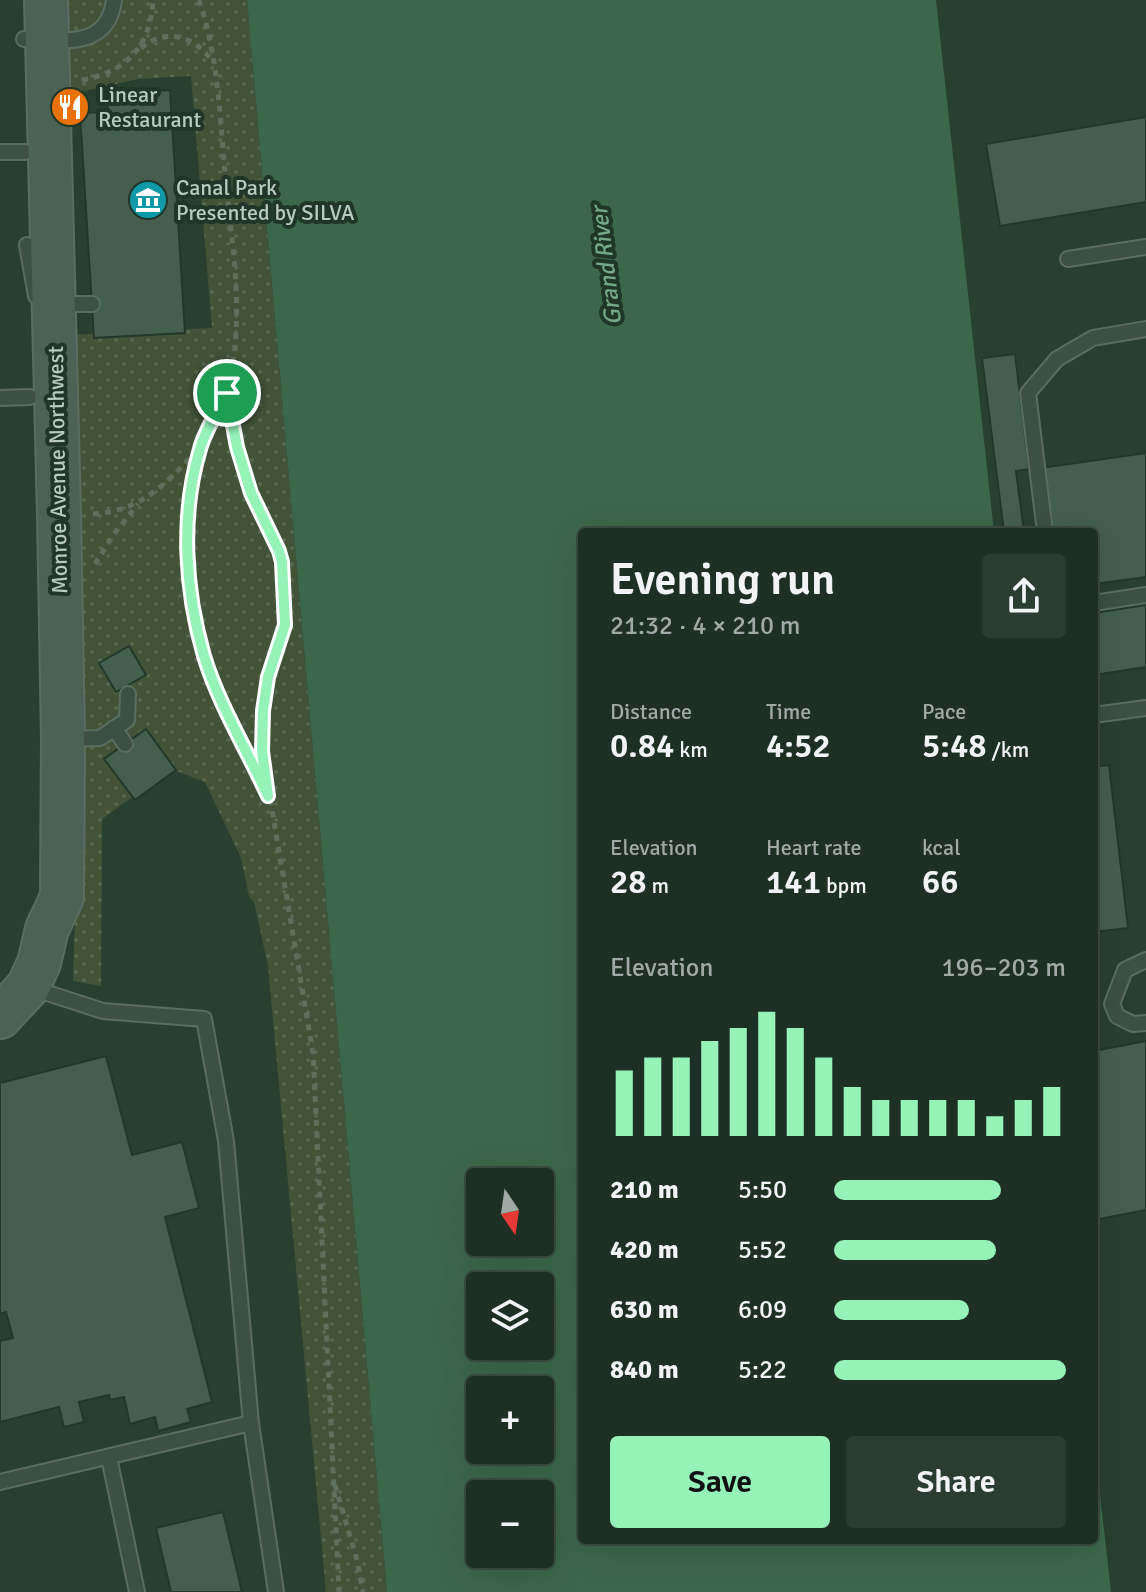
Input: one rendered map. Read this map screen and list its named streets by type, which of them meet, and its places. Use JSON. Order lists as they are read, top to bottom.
{
  "streets": {
    "main road": ["Monroe Avenue Northwest"]
  },
  "water": ["Grand River"],
  "places": {
    "restaurant": ["Linear Restaurant"],
    "museum": ["Canal Park Presented by SILVA"]
  },
  "north": "bottom",
  "page": {
    "heading": ["Evening run", "21:32 · 4 × 210 m"],
    "stats": [
      ["Distance", "0.84 km"],
      ["Time", "4:52"],
      ["Pace", "5:48 /km"],
      ["Elevation", "28 m"],
      ["Heart rate", "141 bpm"],
      ["kcal", "66"]
    ],
    "chart": ["Elevation", "196–203 m"],
    "list": [
      {
        "name": "210 m",
        "note": "5:50"
      },
      {
        "name": "420 m",
        "note": "5:52"
      },
      {
        "name": "630 m",
        "note": "6:09"
      },
      {
        "name": "840 m",
        "note": "5:22"
      }
    ],
    "map_buttons": ["+", "−"],
    "buttons": ["Save", "Share"]
  }
}
